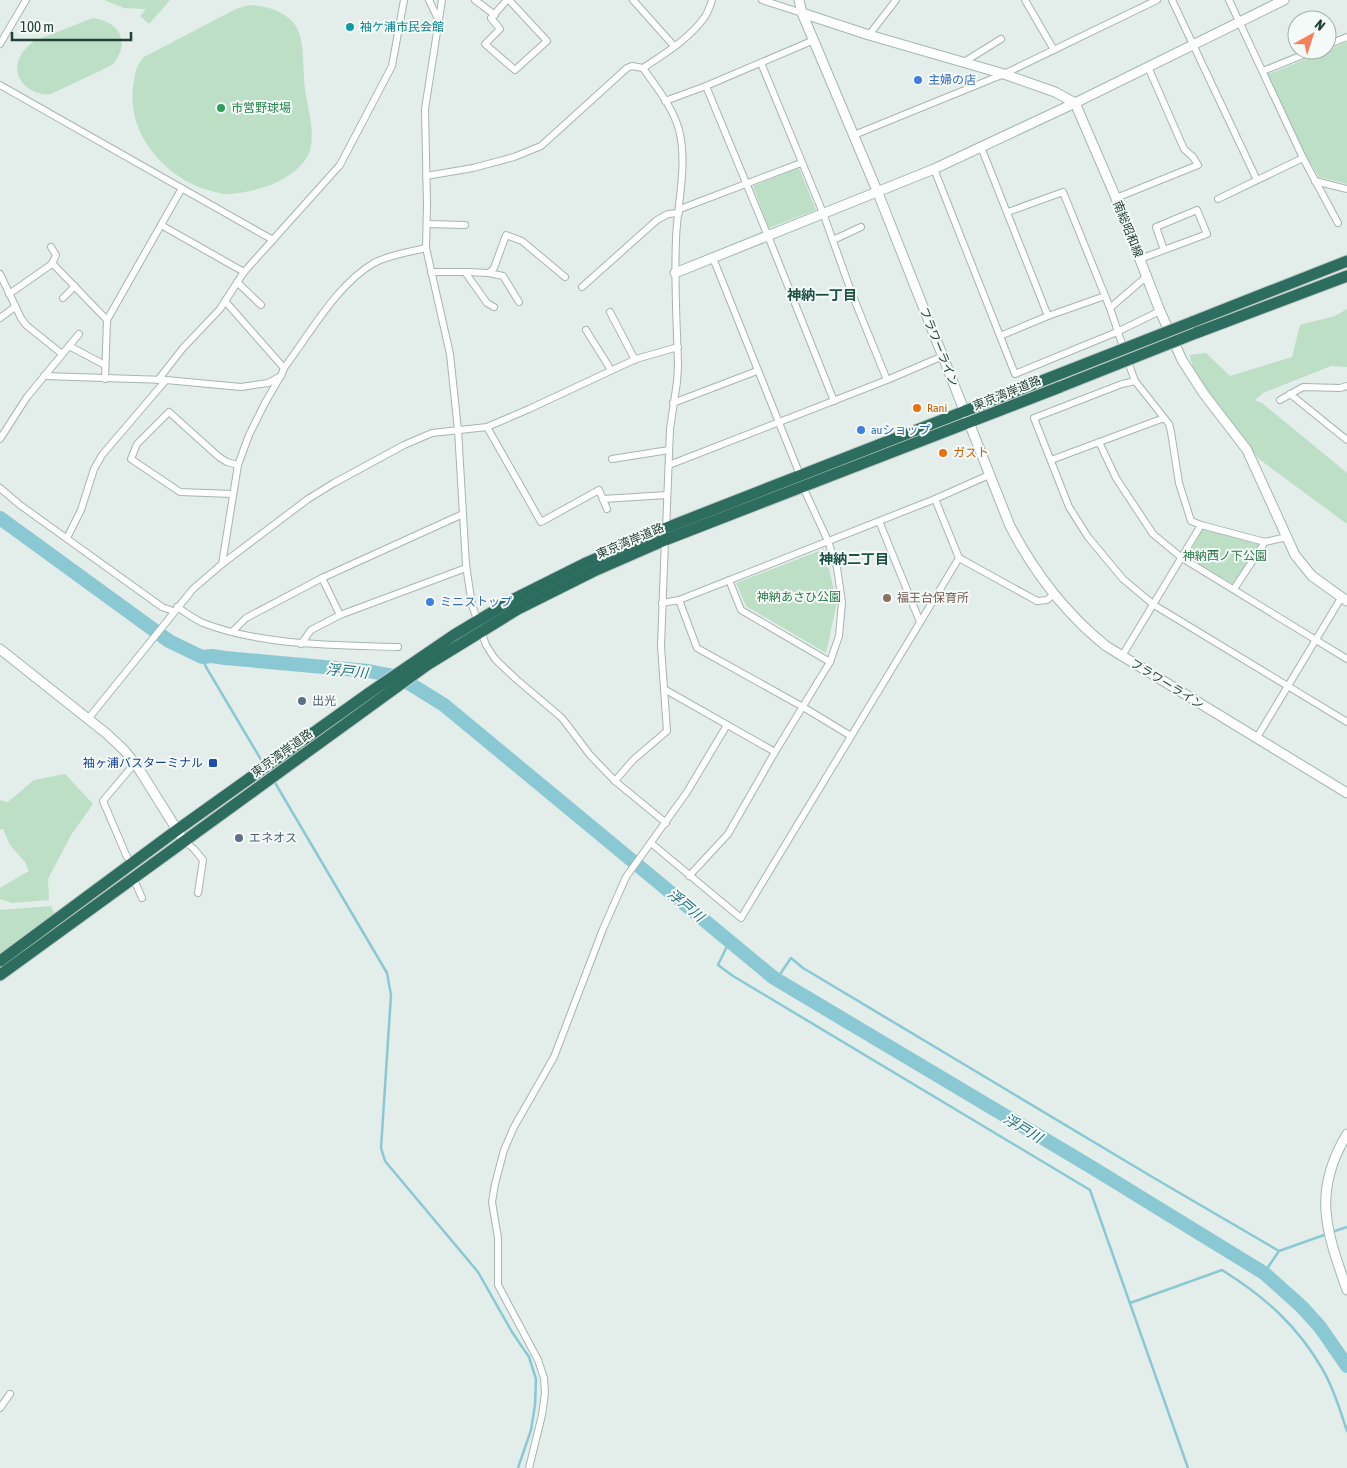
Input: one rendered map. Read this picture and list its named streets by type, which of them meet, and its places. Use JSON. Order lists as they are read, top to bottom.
{
  "streets": {
    "highway": ["東京湾岸道路"],
    "street": ["南総昭和線", "フラワーライン"]
  },
  "crossings": [
    ["フラワーライン", "東京湾岸道路"]
  ],
  "districts": ["神納一丁目", "神納二丁目"],
  "water": ["浮戸川"],
  "parks": ["神納西ノ下公園", "神納あさひ公園"],
  "places": {
    "other": [
      "袖ケ浦市民会館",
      "主婦の店",
      "市営野球場",
      "Rani",
      "auショップ",
      "ガスト",
      "福王台保育所",
      "ミニストップ",
      "出光",
      "エネオス"
    ],
    "transit": ["袖ヶ浦バスターミナル"]
  },
  "scale_bar": "100 m",
  "north": "top right"
}
